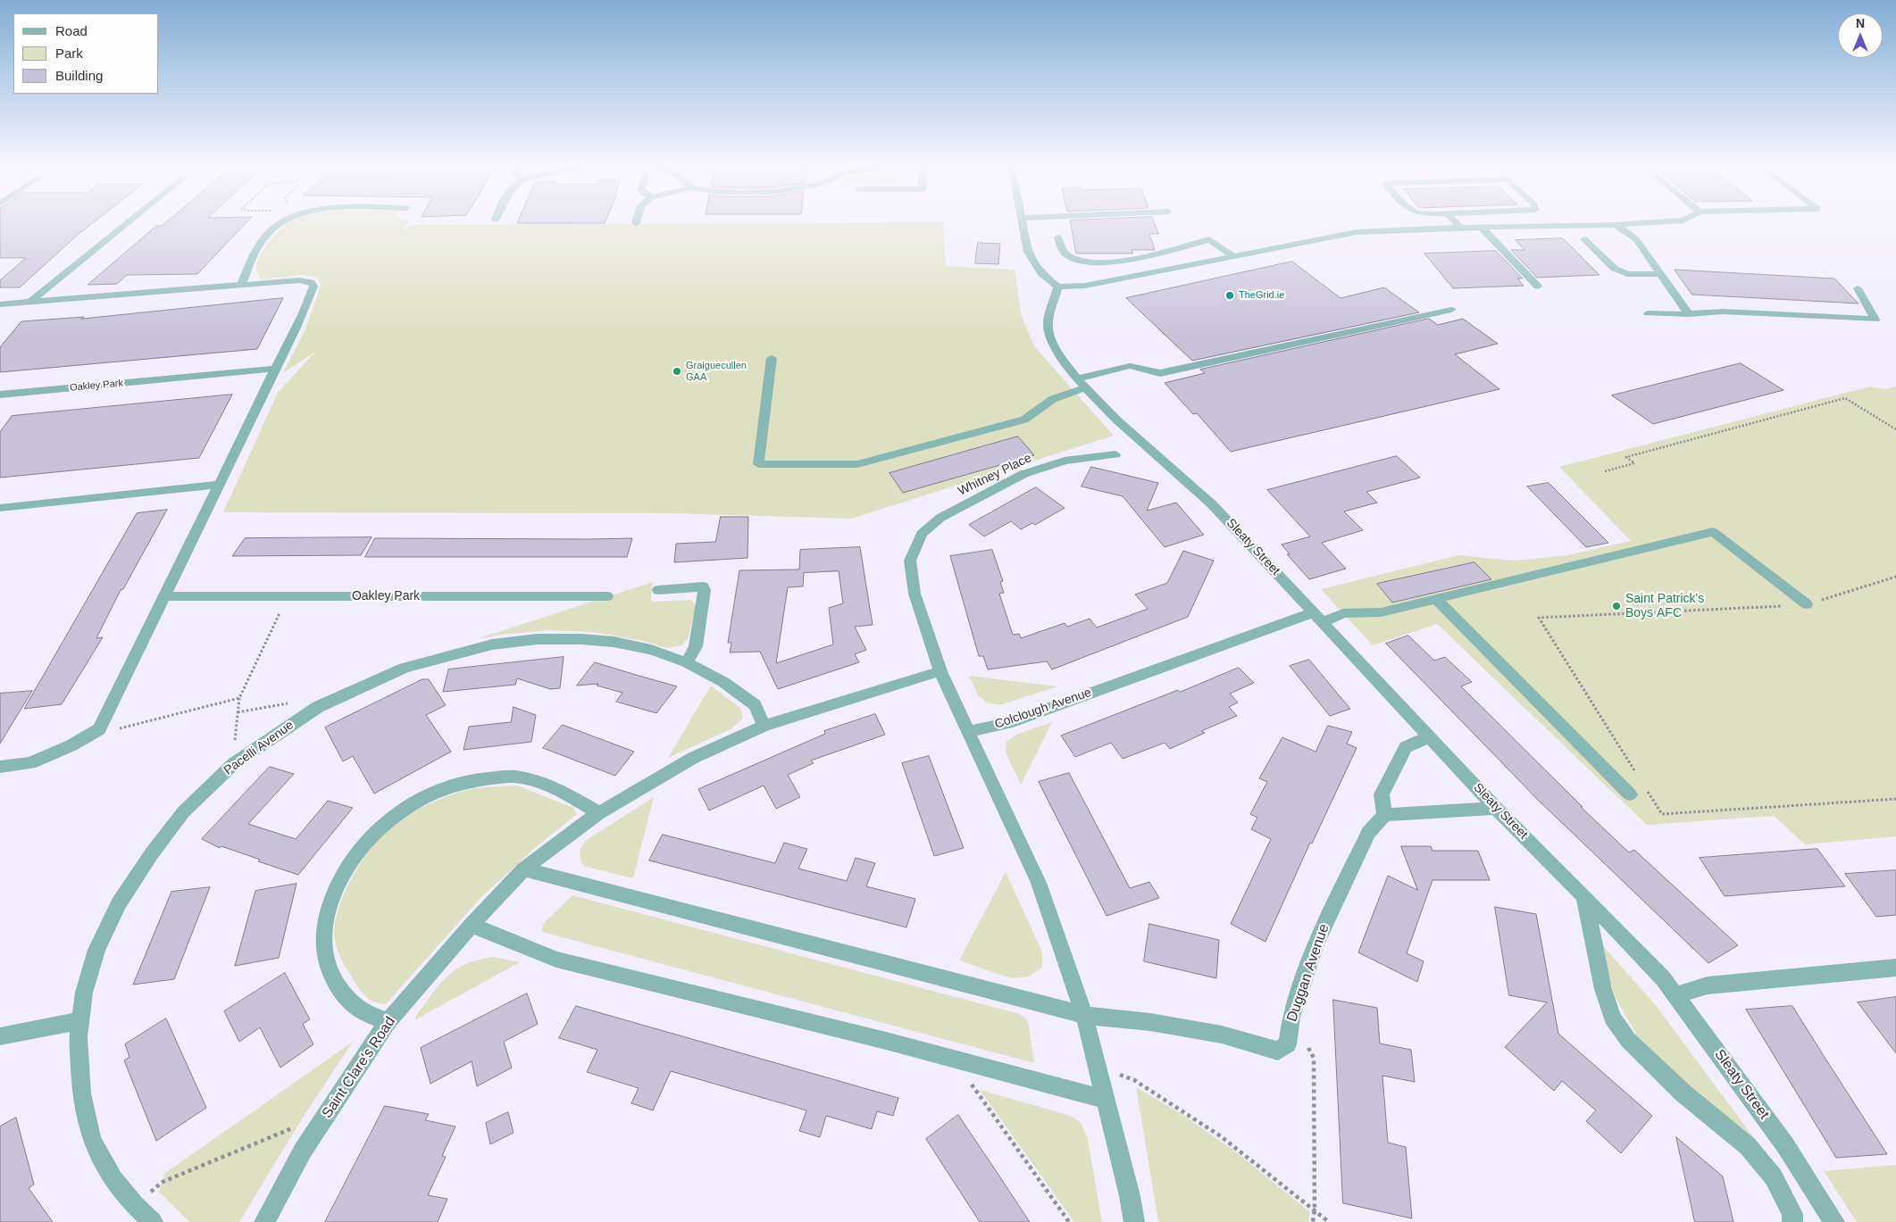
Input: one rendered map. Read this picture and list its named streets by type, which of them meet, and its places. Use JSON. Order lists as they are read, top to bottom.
{
  "streets": {
    "street": [
      "Oakley Park",
      "Whitney Place",
      "Sleaty Street",
      "Colclough Avenue",
      "Pacelli Avenue",
      "Duggan Avenue",
      "Saint Clare's Road"
    ]
  },
  "crossings": [
    ["Whitney Place", "Saint Clare's Road"],
    ["Sleaty Street", "Colclough Avenue"],
    ["Pacelli Avenue", "Saint Clare's Road"]
  ],
  "places": ["TheGrid.ie", "Graiguecullen GAA", "Saint Patrick's Boys AFC"],
  "legend": ["Road", "Park", "Building"],
  "north": "top"
}
